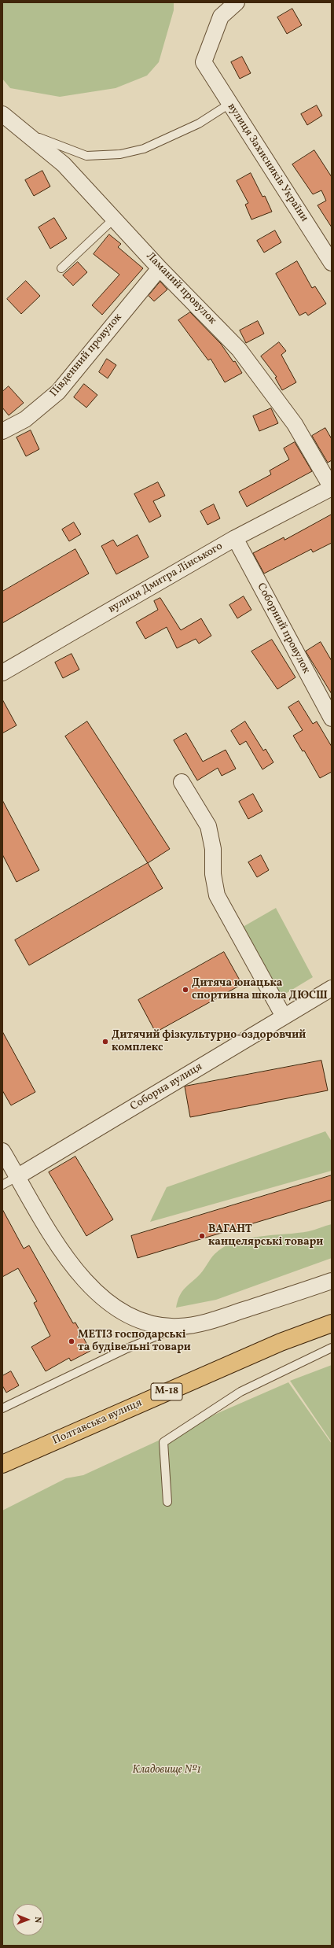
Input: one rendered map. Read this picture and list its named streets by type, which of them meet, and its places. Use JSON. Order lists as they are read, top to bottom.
{
  "streets": {
    "highway": ["М-18", "Полтавська вулиця"],
    "street": [
      "вулиця Захисників України",
      "Ламаний провулок",
      "Південний провулок",
      "вулиця Дмитра Лінського",
      "Соборний провулок",
      "Соборна вулиця"
    ]
  },
  "crossings": [
    ["Ламаний провулок", "Південний провулок"],
    ["Ламаний провулок", "вулиця Дмитра Лінського"],
    ["вулиця Дмитра Лінського", "Соборний провулок"]
  ],
  "parks": ["Кладовище №1"],
  "places": [
    "Дитяча юнацька спортивна школа ДЮСШ",
    "Дитячий фізкультурно-оздоровчий комплекс",
    "ВАГАНТ канцелярські товари",
    "МЕТІЗ господарські та будівельні товари"
  ],
  "north": "right"
}
